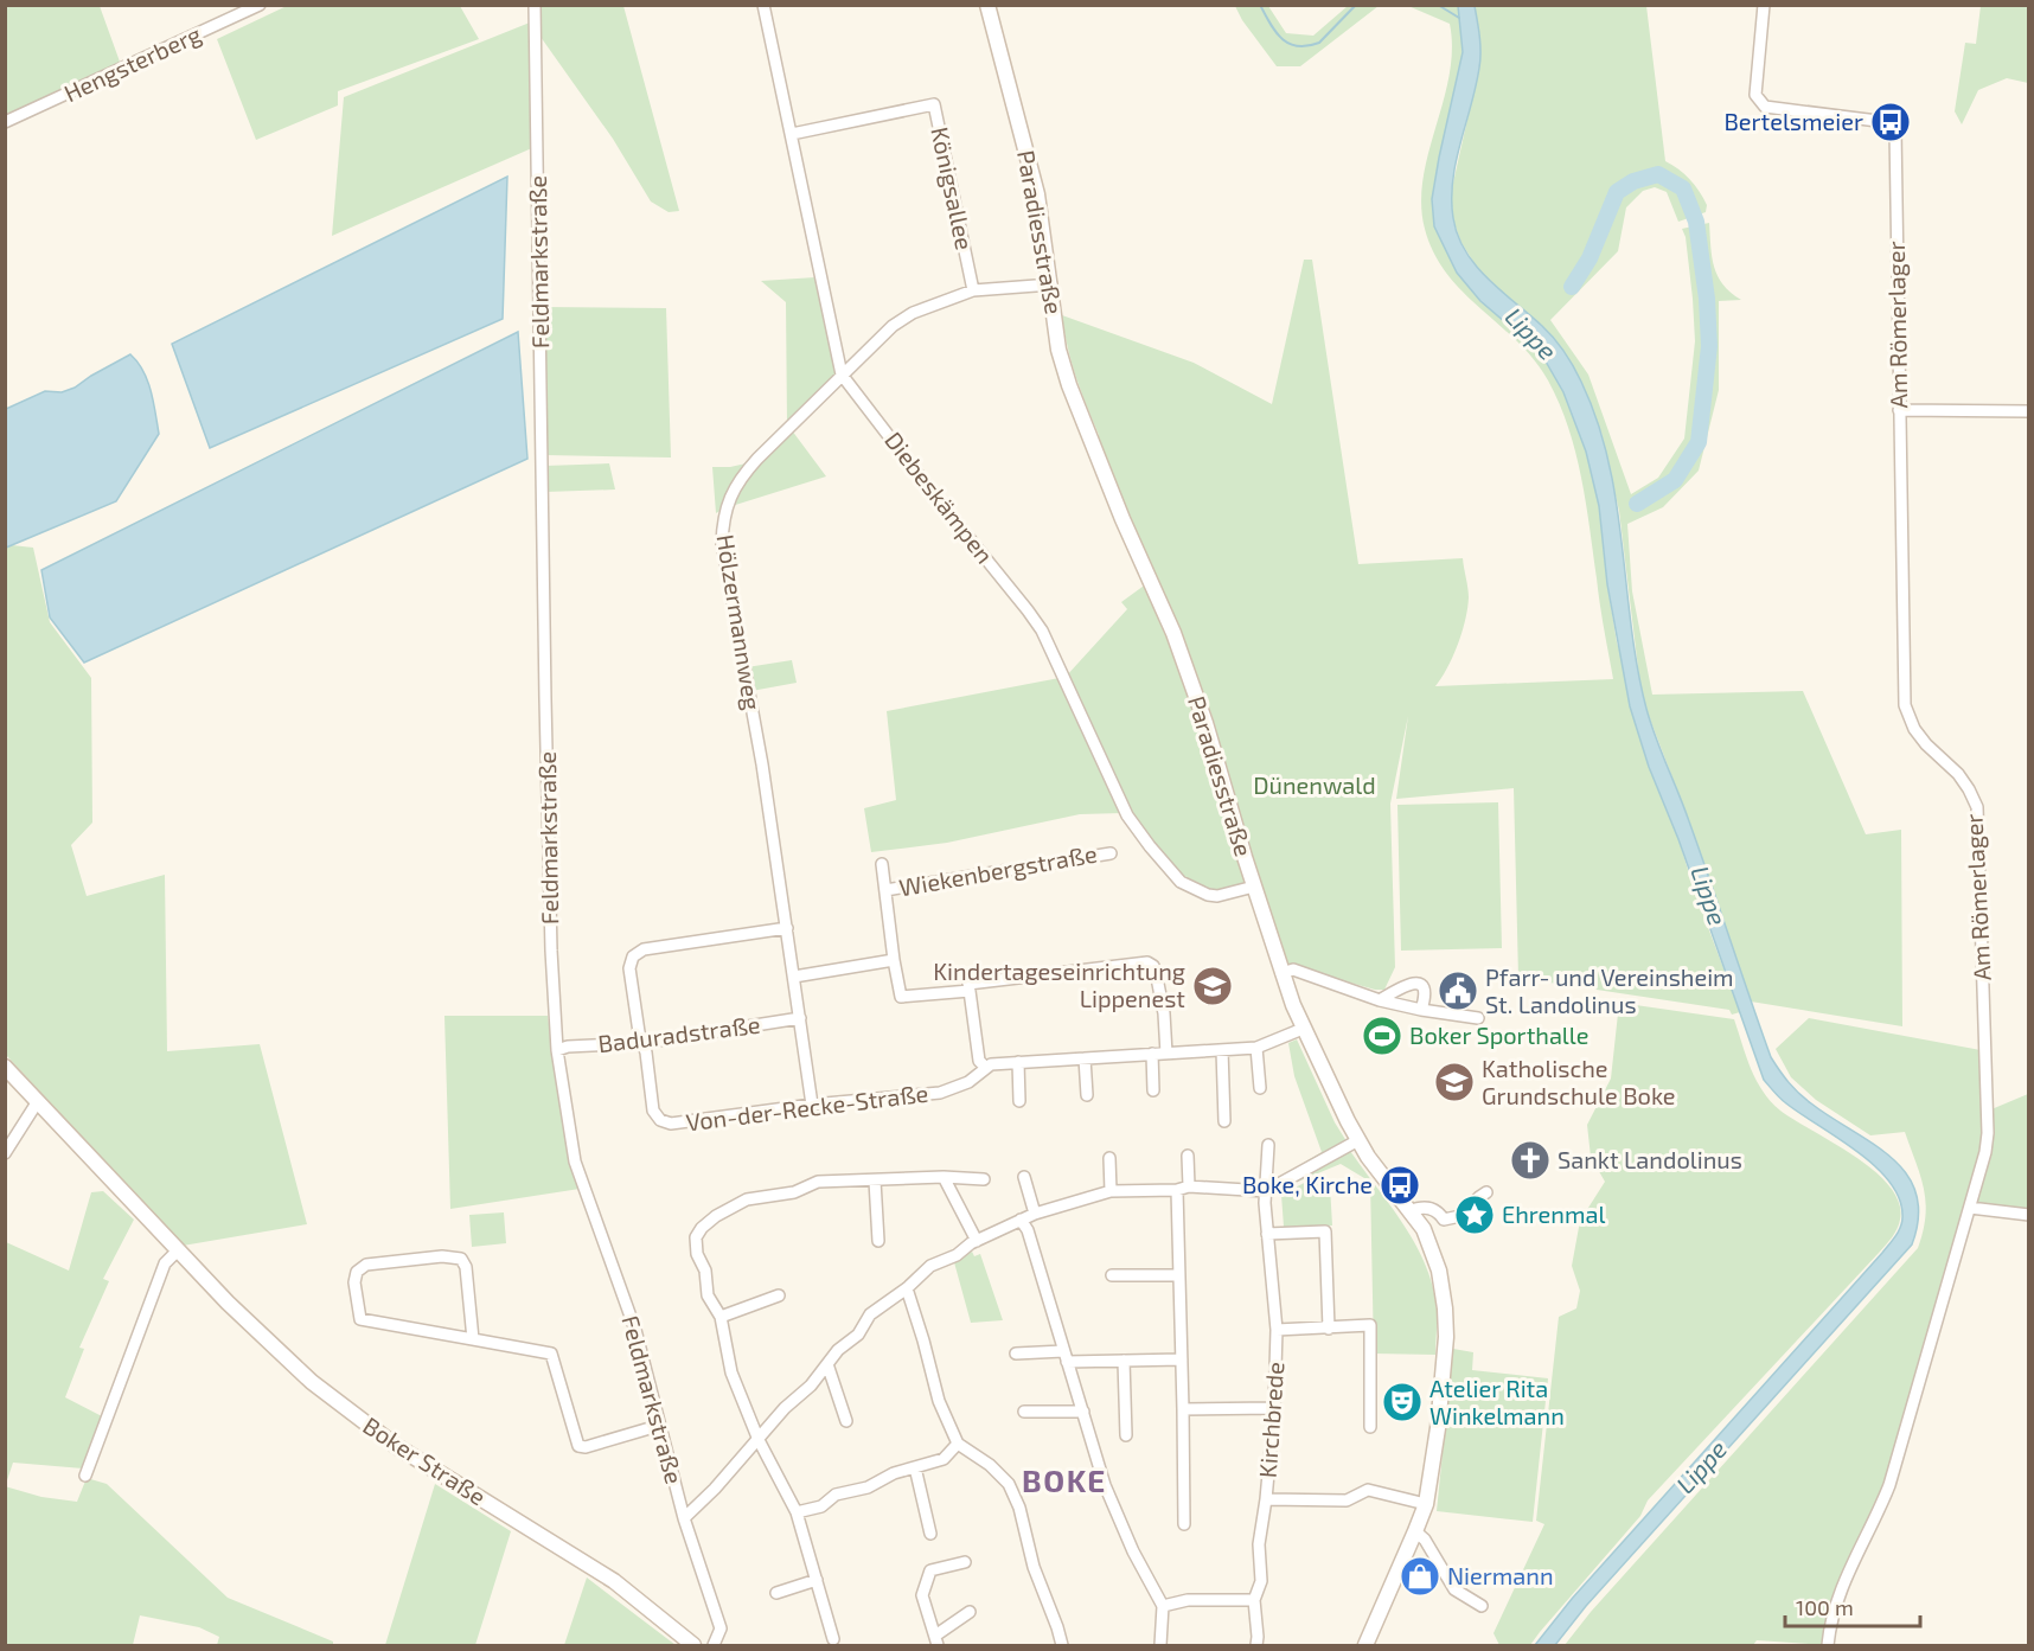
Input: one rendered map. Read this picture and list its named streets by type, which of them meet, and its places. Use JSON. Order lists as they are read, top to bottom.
{
  "streets": {
    "main road": ["Paradiesstraße", "Boker Straße"],
    "street": [
      "Hengsterberg",
      "Königsallee",
      "Feldmarkstraße",
      "Am Römerlager",
      "Diebeskämpen",
      "Hölzermannweg",
      "Wiekenbergstraße",
      "Baduradstraße",
      "Von-der-Recke-Straße",
      "Kirchbrede"
    ]
  },
  "crossings": [
    ["Königsallee", "Diebeskämpen"],
    ["Königsallee", "Hölzermannweg"],
    ["Paradiesstraße", "Diebeskämpen"],
    ["Paradiesstraße", "Hölzermannweg"],
    ["Paradiesstraße", "Von-der-Recke-Straße"],
    ["Feldmarkstraße", "Baduradstraße"],
    ["Diebeskämpen", "Hölzermannweg"],
    ["Hölzermannweg", "Baduradstraße"],
    ["Hölzermannweg", "Von-der-Recke-Straße"],
    ["Baduradstraße", "Von-der-Recke-Straße"]
  ],
  "districts": ["BOKE"],
  "water": ["Lippe"],
  "parks": ["Dünenwald"],
  "places": {
    "bus stop": ["Bertelsmeier", "Boke, Kirche"],
    "school or university": ["Kindertageseinrichtung Lippenest", "Katholische Grundschule Boke"],
    "public building": ["Pfarr- und Vereinsheim St. Landolinus"],
    "sports": ["Boker Sporthalle"],
    "church": ["Sankt Landolinus"],
    "place": ["Ehrenmal"],
    "theatre": ["Atelier Rita Winkelmann"],
    "shop": ["Niermann"]
  },
  "scale_bar": "100 m"
}
